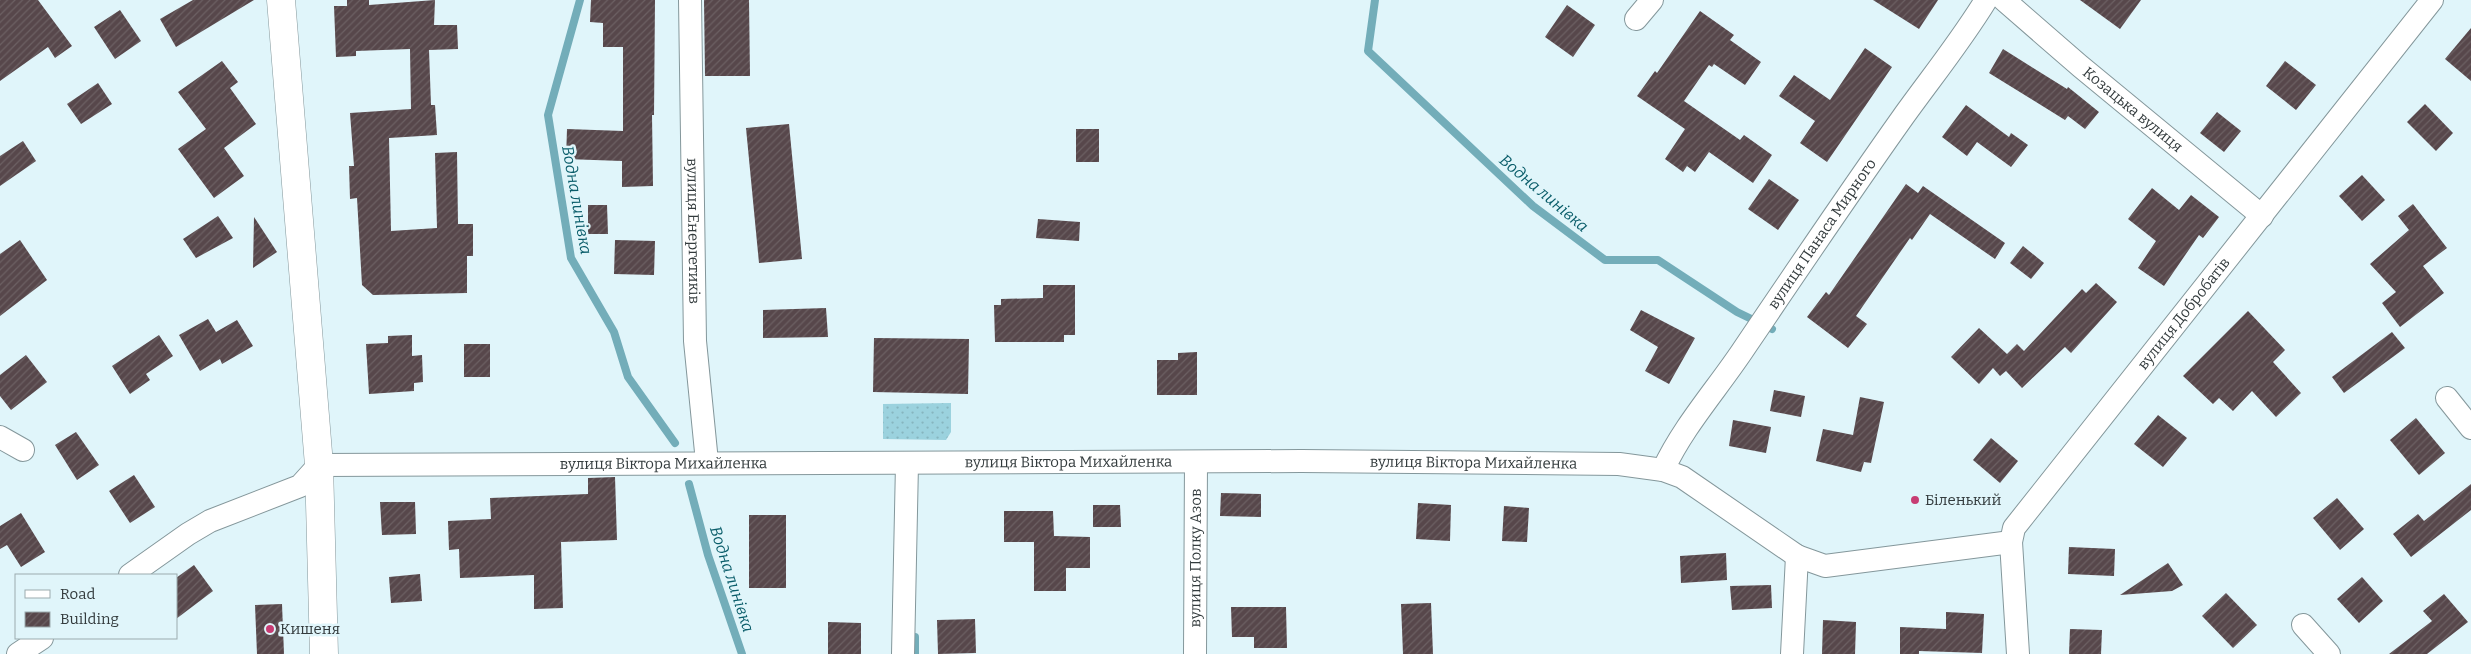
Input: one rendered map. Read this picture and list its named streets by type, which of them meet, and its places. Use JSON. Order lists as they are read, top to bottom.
{
  "streets": {
    "street": [
      "Козацька вулиця",
      "вулиця Енергетиків",
      "вулиця Панаса Мирного",
      "вулиця Добробатів",
      "вулиця Віктора Михайленка",
      "вулиця Полку Азов"
    ]
  },
  "crossings": [
    ["Козацька вулиця", "вулиця Добробатів"],
    ["вулиця Енергетиків", "вулиця Віктора Михайленка"],
    ["вулиця Панаса Мирного", "вулиця Віктора Михайленка"],
    ["вулиця Добробатів", "вулиця Віктора Михайленка"],
    ["вулиця Віктора Михайленка", "вулиця Полку Азов"]
  ],
  "water": ["Водна линівка"],
  "places": ["Біленький", "Кишеня"],
  "legend": ["Road", "Building"]
}
